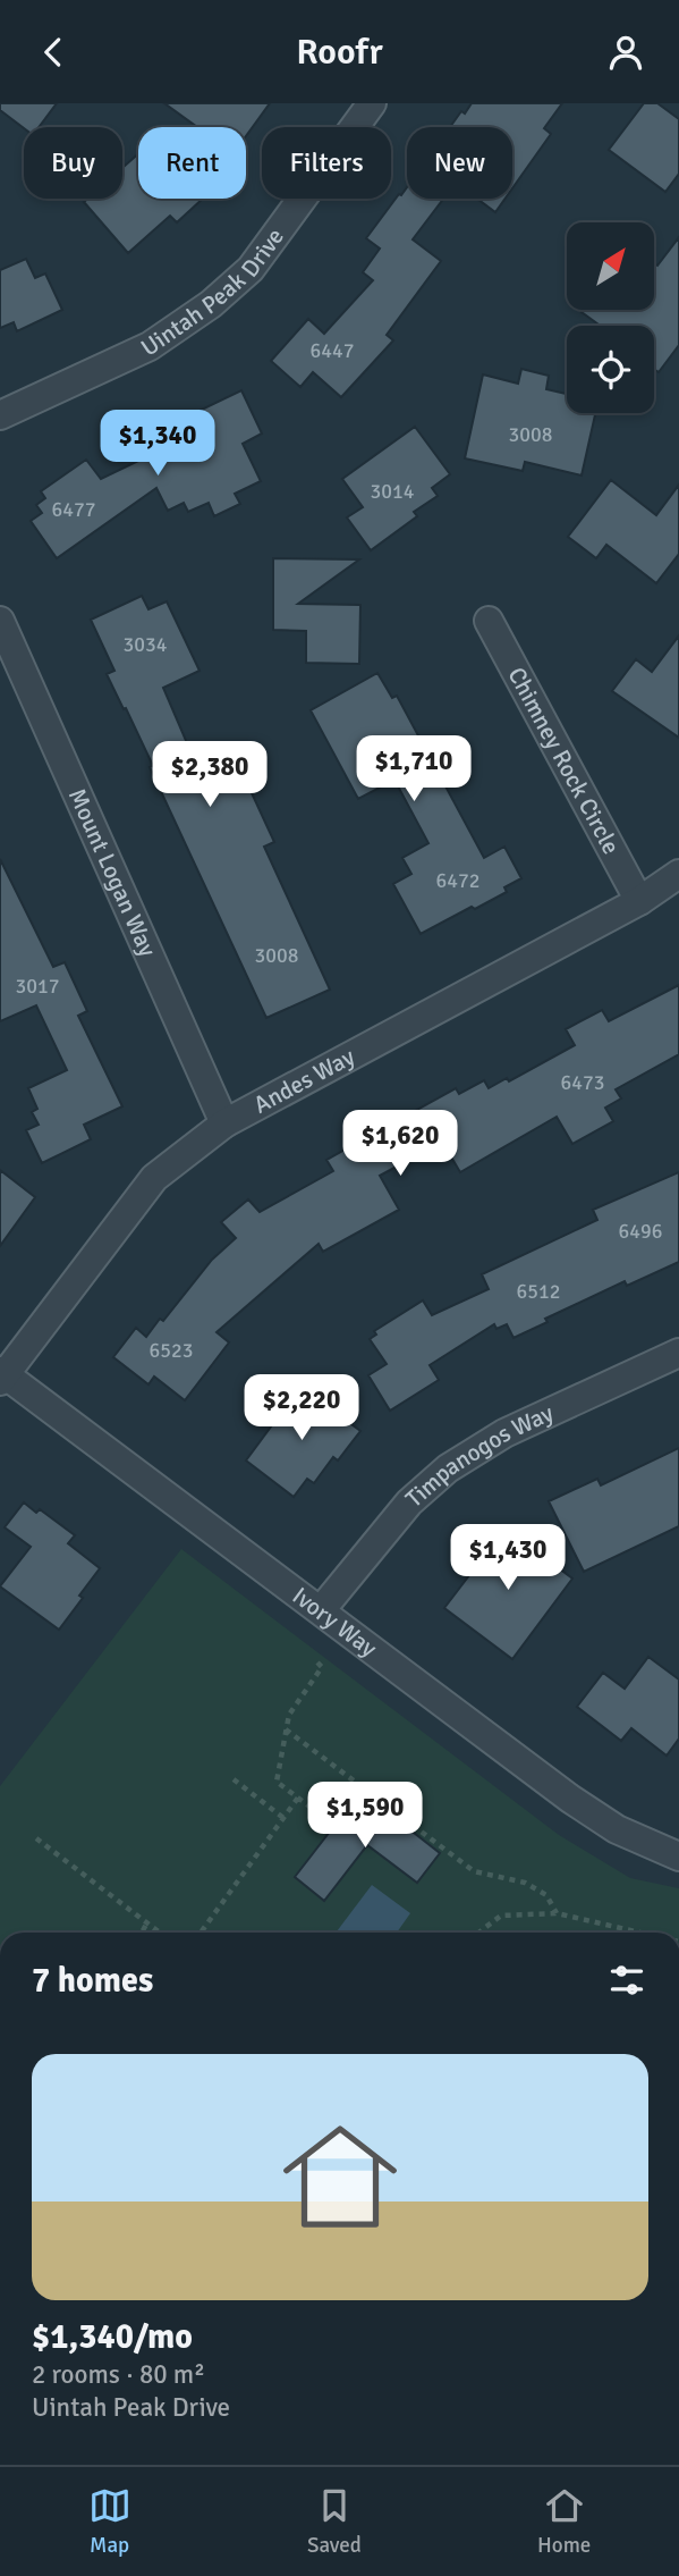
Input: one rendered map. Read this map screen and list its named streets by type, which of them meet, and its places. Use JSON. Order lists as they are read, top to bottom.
{
  "streets": {
    "street": [
      "Uintah Peak Drive",
      "Chimney Rock Circle",
      "Mount Logan Way",
      "Andes Way",
      "Timpanogos Way",
      "Ivory Way"
    ]
  },
  "crossings": [
    ["Chimney Rock Circle", "Andes Way"],
    ["Mount Logan Way", "Andes Way"],
    ["Andes Way", "Ivory Way"],
    ["Timpanogos Way", "Ivory Way"]
  ],
  "house_numbers": [
    "6447",
    "3008",
    "3014",
    "6477",
    "3034",
    "6472",
    "3008",
    "3017",
    "6473",
    "6496",
    "6512",
    "6523"
  ],
  "north": "top right",
  "page": {
    "header": "Roofr",
    "chip": [
      "Buy",
      "Rent",
      "Filters",
      "New"
    ],
    "price": [
      "$1,340",
      "$1,710",
      "$2,380",
      "$1,620",
      "$2,220",
      "$1,430",
      "$1,590"
    ],
    "heading": "7 homes",
    "list": [
      {
        "name": "$1,340/mo",
        "note": "2 rooms · 80 m² · Uintah Peak Drive"
      }
    ],
    "tabs": ["Map", "Saved", "Home"]
  }
}
